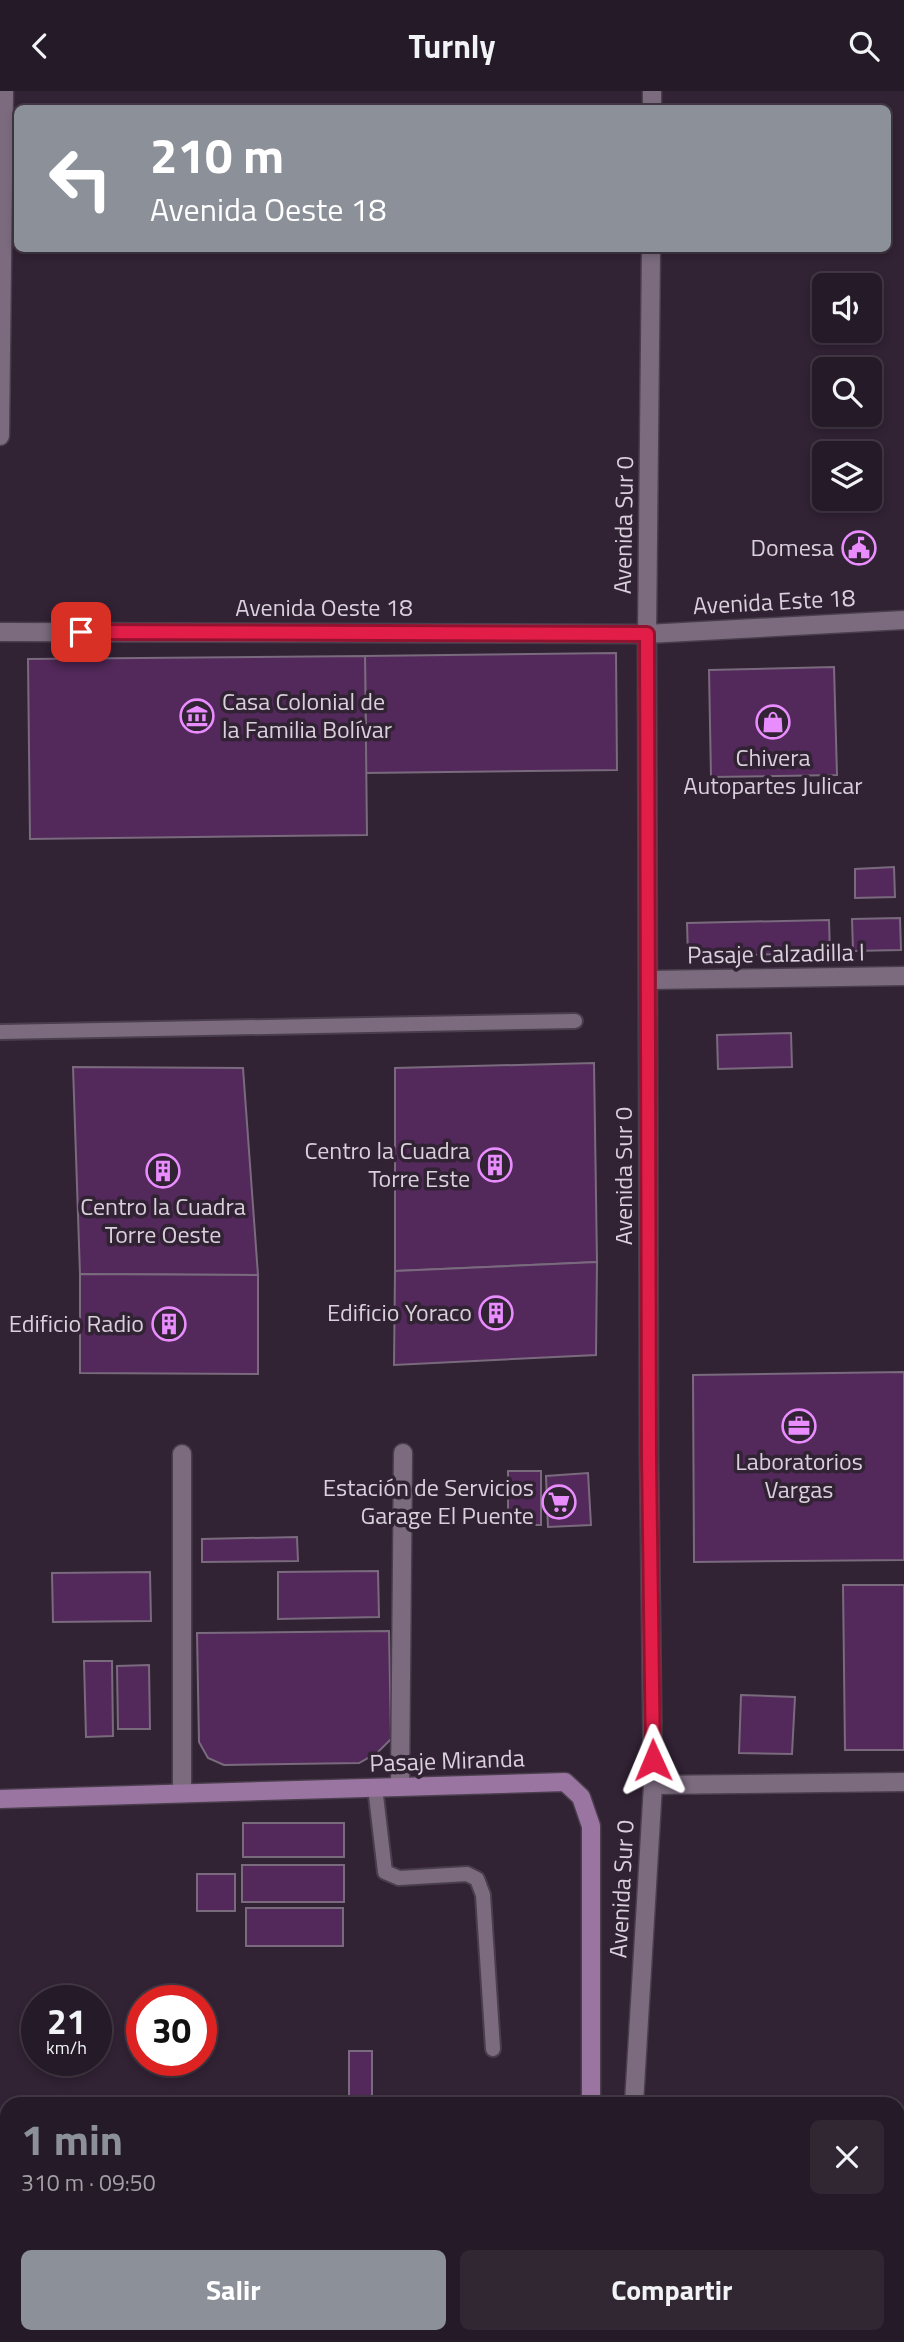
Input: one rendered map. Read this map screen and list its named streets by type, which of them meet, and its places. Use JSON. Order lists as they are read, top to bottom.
{
  "streets": {
    "main road": ["Pasaje Miranda"],
    "street": [
      "Avenida Sur 0",
      "Avenida Este 18",
      "Avenida Oeste 18",
      "Pasaje Calzadilla I"
    ]
  },
  "crossings": [
    ["Avenida Sur 0", "Avenida Este 18"],
    ["Avenida Sur 0", "Avenida Oeste 18"],
    ["Avenida Sur 0", "Pasaje Calzadilla I"],
    ["Avenida Este 18", "Avenida Oeste 18"]
  ],
  "places": {
    "public building": ["Domesa"],
    "museum": ["Casa Colonial de la Familia Bolívar"],
    "shop": ["Chivera Autopartes Julicar"],
    "building": [
      "Centro la Cuadra Torre Este",
      "Centro la Cuadra Torre Oeste",
      "Edificio Yoraco",
      "Edificio Radio"
    ],
    "office": ["Laboratorios Vargas"],
    "supermarket": ["Estación de Servicios Garage El Puente"]
  },
  "page": {
    "header": "Turnly",
    "turn": ["210 m", "Avenida Oeste 18"],
    "speed": "21 km/h",
    "limit": "30",
    "heading": ["1 min", "310 m · 09:50"],
    "buttons": ["Salir", "Compartir"]
  }
}
